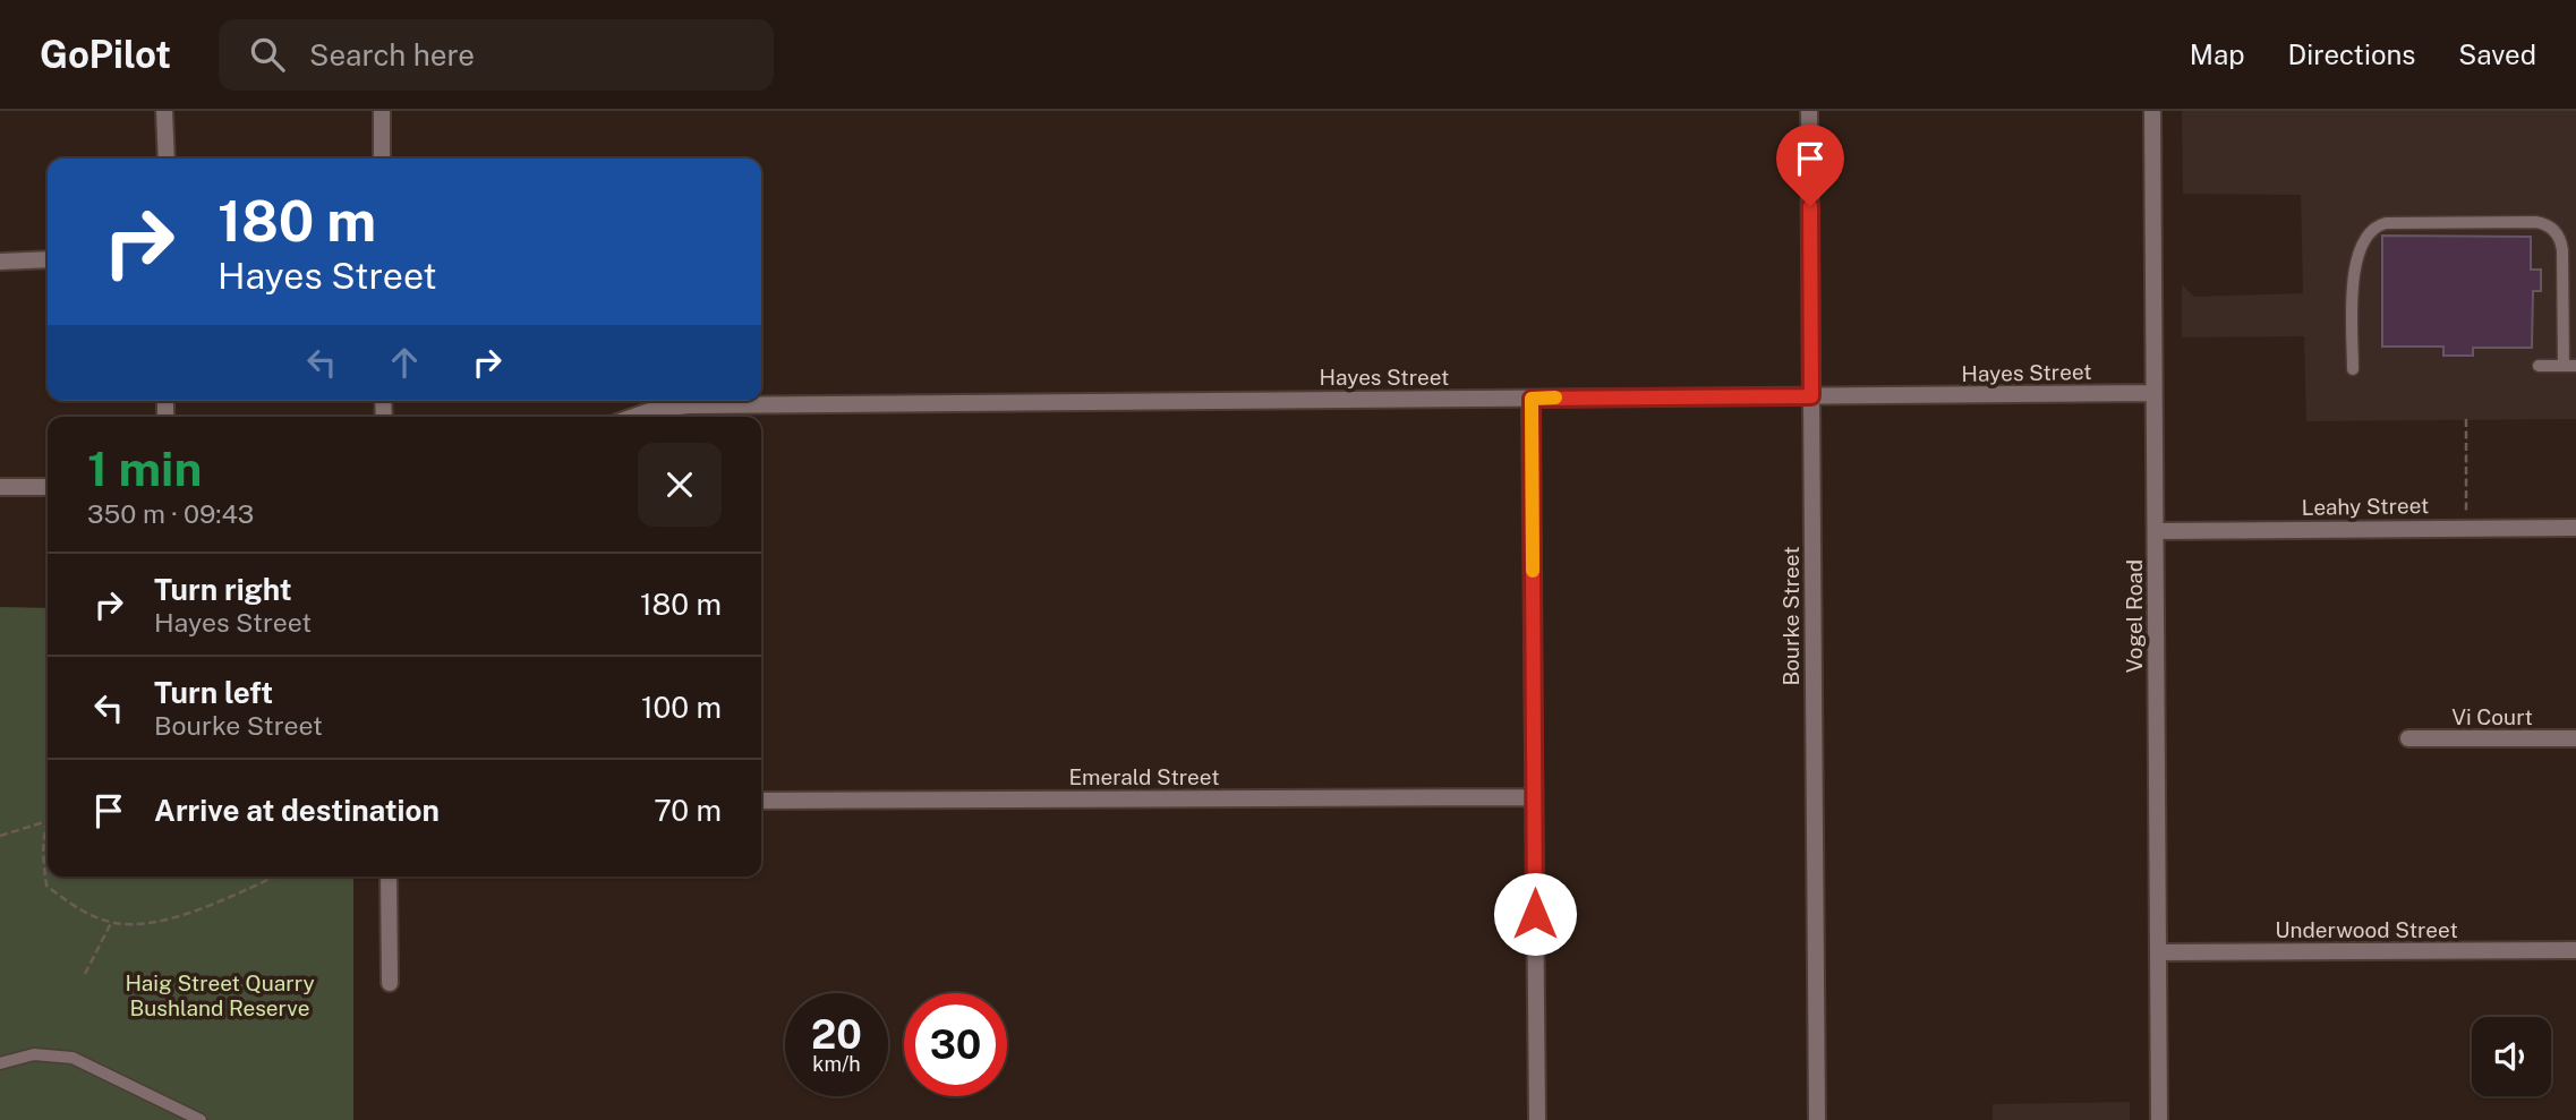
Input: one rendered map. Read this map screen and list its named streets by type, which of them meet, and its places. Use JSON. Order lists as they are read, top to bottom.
{
  "streets": {
    "street": [
      "Hayes Street",
      "Leahy Street",
      "Bourke Street",
      "Vogel Road",
      "Vi Court",
      "Emerald Street",
      "Underwood Street"
    ]
  },
  "crossings": [
    ["Hayes Street", "Bourke Street"],
    ["Hayes Street", "Vogel Road"],
    ["Leahy Street", "Vogel Road"],
    ["Vogel Road", "Underwood Street"]
  ],
  "parks": ["Haig Street Quarry Bushland Reserve"],
  "page": {
    "header": "GoPilot",
    "search": "Search here",
    "nav": ["Map", "Directions", "Saved"],
    "turn": ["180 m", "Hayes Street"],
    "heading": ["1 min", "350 m · 09:43"],
    "list": [
      {
        "name": "Turn right",
        "note": "Hayes Street",
        "value": "180 m"
      },
      {
        "name": "Turn left",
        "note": "Bourke Street",
        "value": "100 m"
      },
      {
        "name": "Arrive at destination",
        "value": "70 m"
      }
    ],
    "speed": "20 km/h",
    "limit": "30"
  }
}
